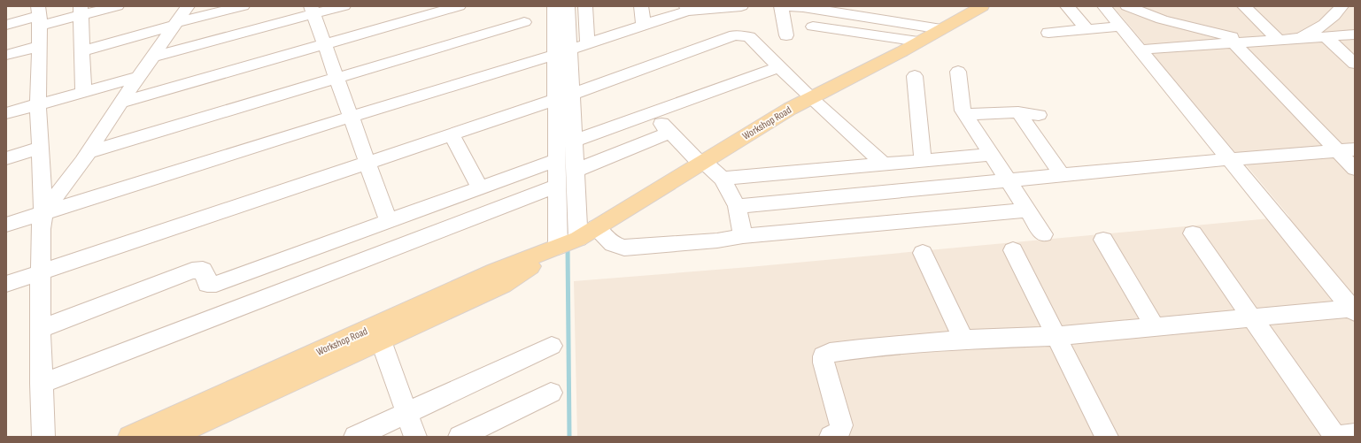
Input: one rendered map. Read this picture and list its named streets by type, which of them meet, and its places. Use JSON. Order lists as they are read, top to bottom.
{
  "streets": {
    "main road": ["Workshop Road"]
  }
}
